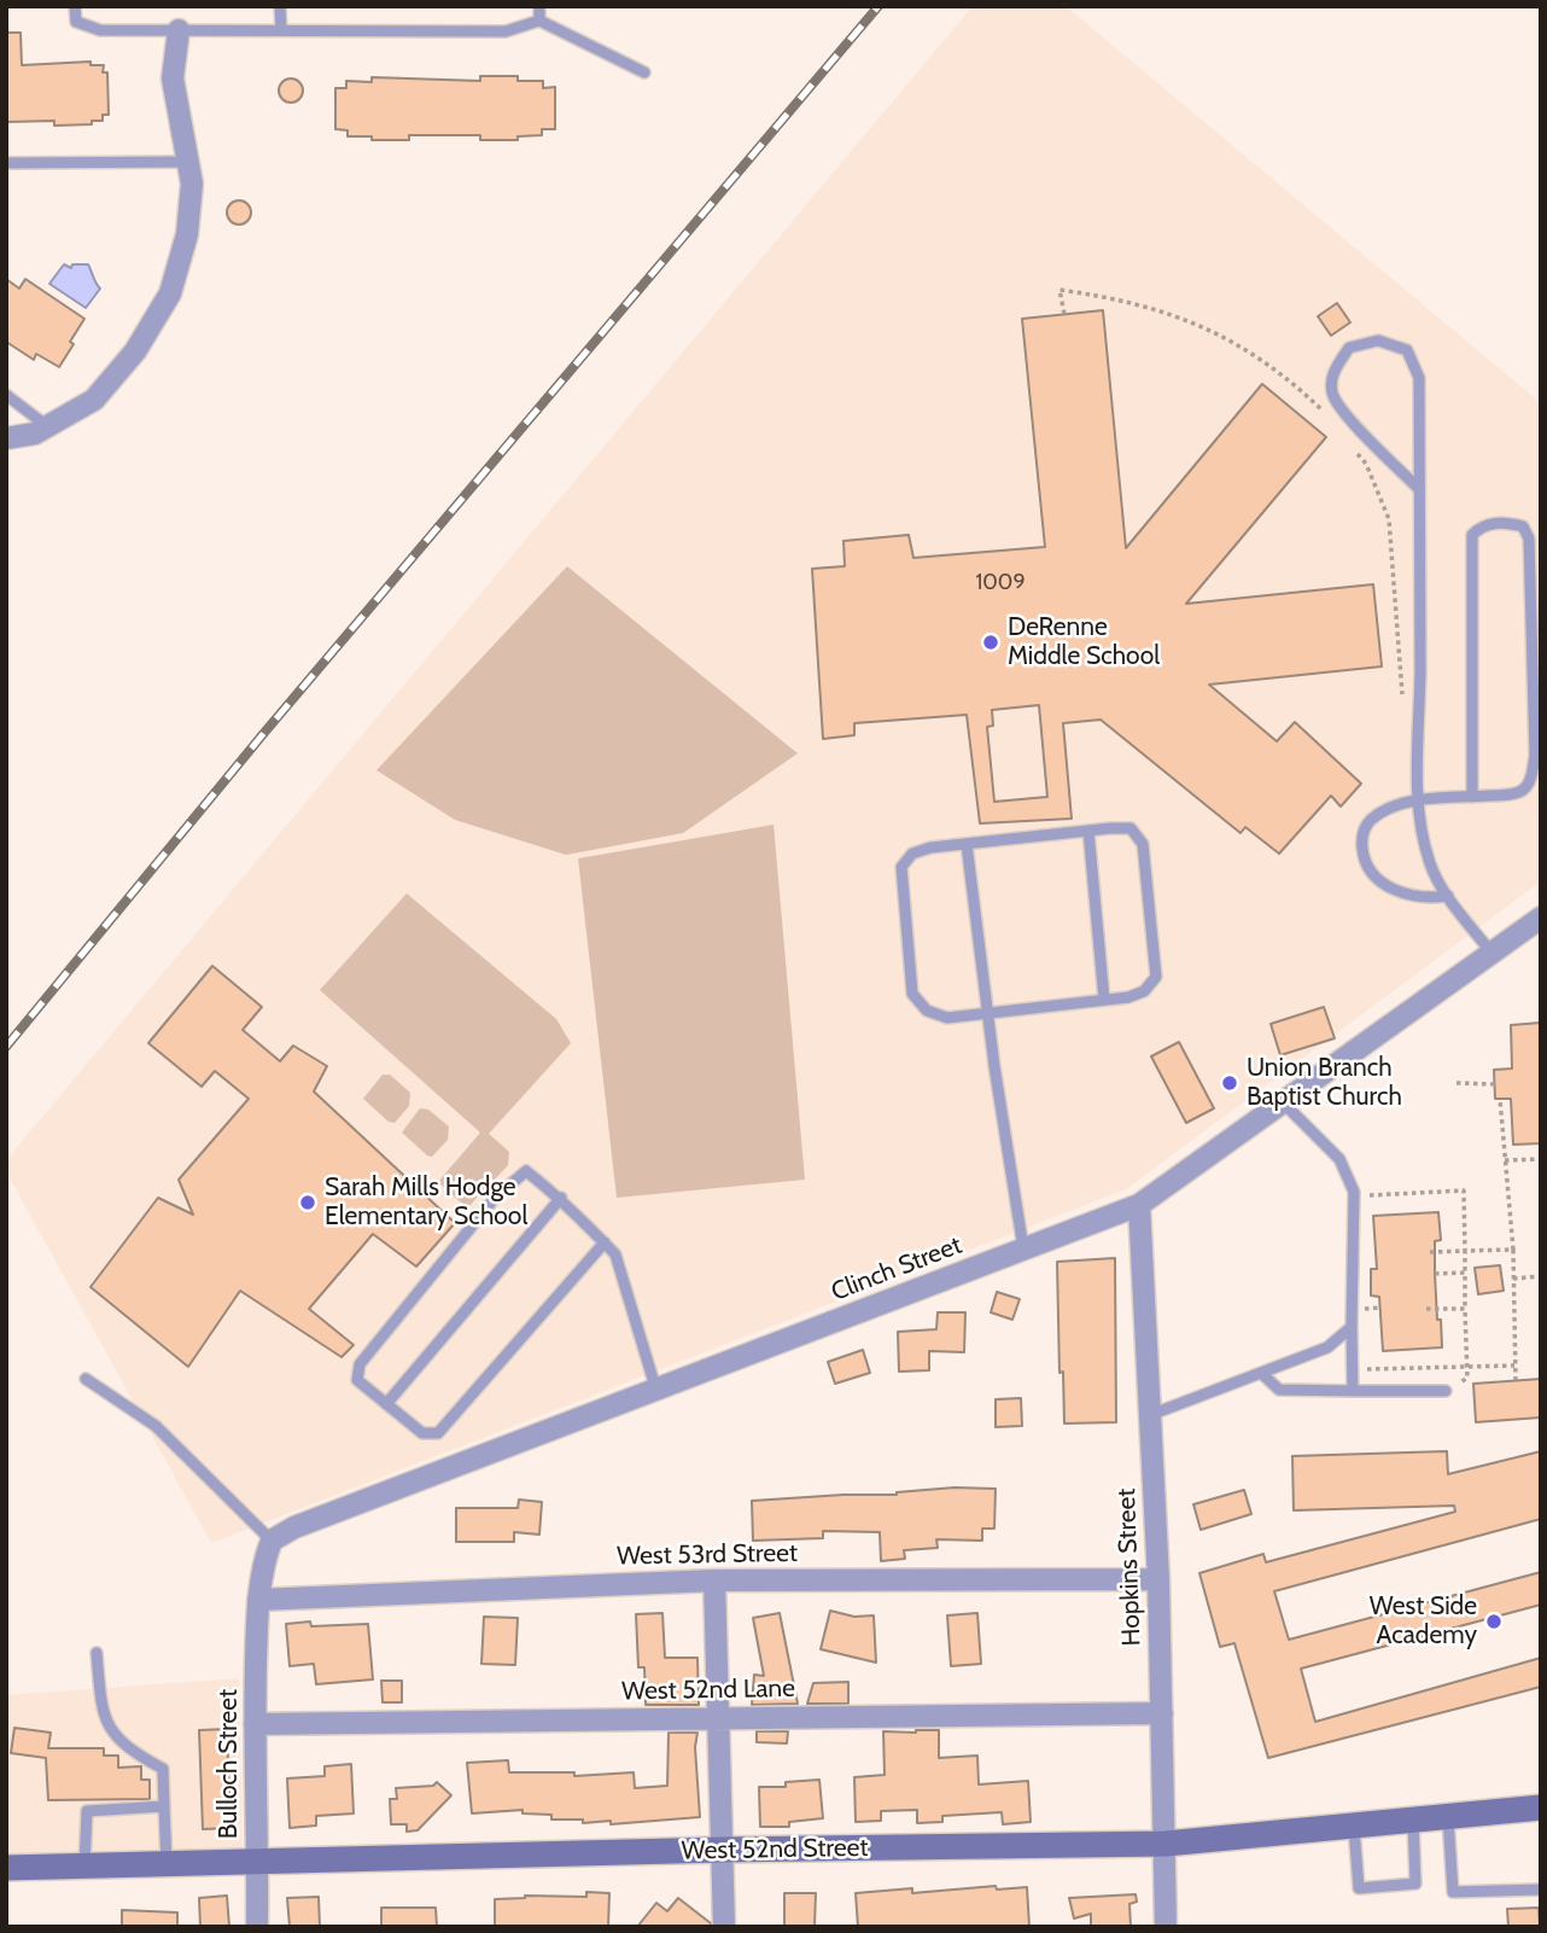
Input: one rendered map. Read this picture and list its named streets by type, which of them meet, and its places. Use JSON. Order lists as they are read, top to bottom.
{
  "streets": {
    "main road": ["West 52nd Street"],
    "street": [
      "Clinch Street",
      "West 53rd Street",
      "Hopkins Street",
      "West 52nd Lane",
      "Bulloch Street"
    ]
  },
  "crossings": [
    ["Clinch Street", "Hopkins Street"],
    ["West 53rd Street", "Hopkins Street"],
    ["West 53rd Street", "Bulloch Street"],
    ["Hopkins Street", "West 52nd Lane"],
    ["Hopkins Street", "West 52nd Street"],
    ["West 52nd Lane", "Bulloch Street"],
    ["Bulloch Street", "West 52nd Street"]
  ],
  "places": [
    "DeRenne Middle School",
    "Union Branch Baptist Church",
    "Sarah Mills Hodge Elementary School",
    "West Side Academy"
  ],
  "house_numbers": ["1009"]
}
